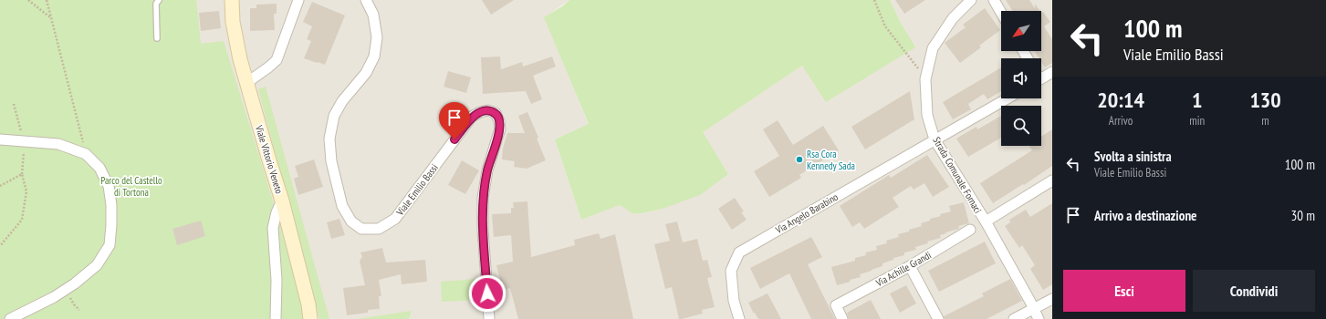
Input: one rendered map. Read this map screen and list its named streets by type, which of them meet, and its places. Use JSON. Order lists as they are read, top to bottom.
{
  "streets": {
    "street": [
      "Viale Vittorio Veneto",
      "Strada Comunale Fornaci",
      "Viale Emilio Bassi",
      "Via Angelo Barabino",
      "Via Achille Grandi"
    ]
  },
  "crossings": [
    ["Strada Comunale Fornaci", "Via Angelo Barabino"]
  ],
  "parks": ["Parco del Castello di Tortona"],
  "places": ["Rsa Cora Kennedy Sada"],
  "north": "bottom left",
  "page": {
    "turn": ["100 m", "Viale Emilio Bassi"],
    "eta": [
      "20:14",
      "Arrivo",
      "1",
      "min",
      "130",
      "m"
    ],
    "list": [
      {
        "name": "Svolta a sinistra",
        "note": "Viale Emilio Bassi",
        "value": "100 m"
      },
      {
        "name": "Arrivo a destinazione",
        "value": "30 m"
      }
    ],
    "buttons": ["Esci", "Condividi"]
  }
}
